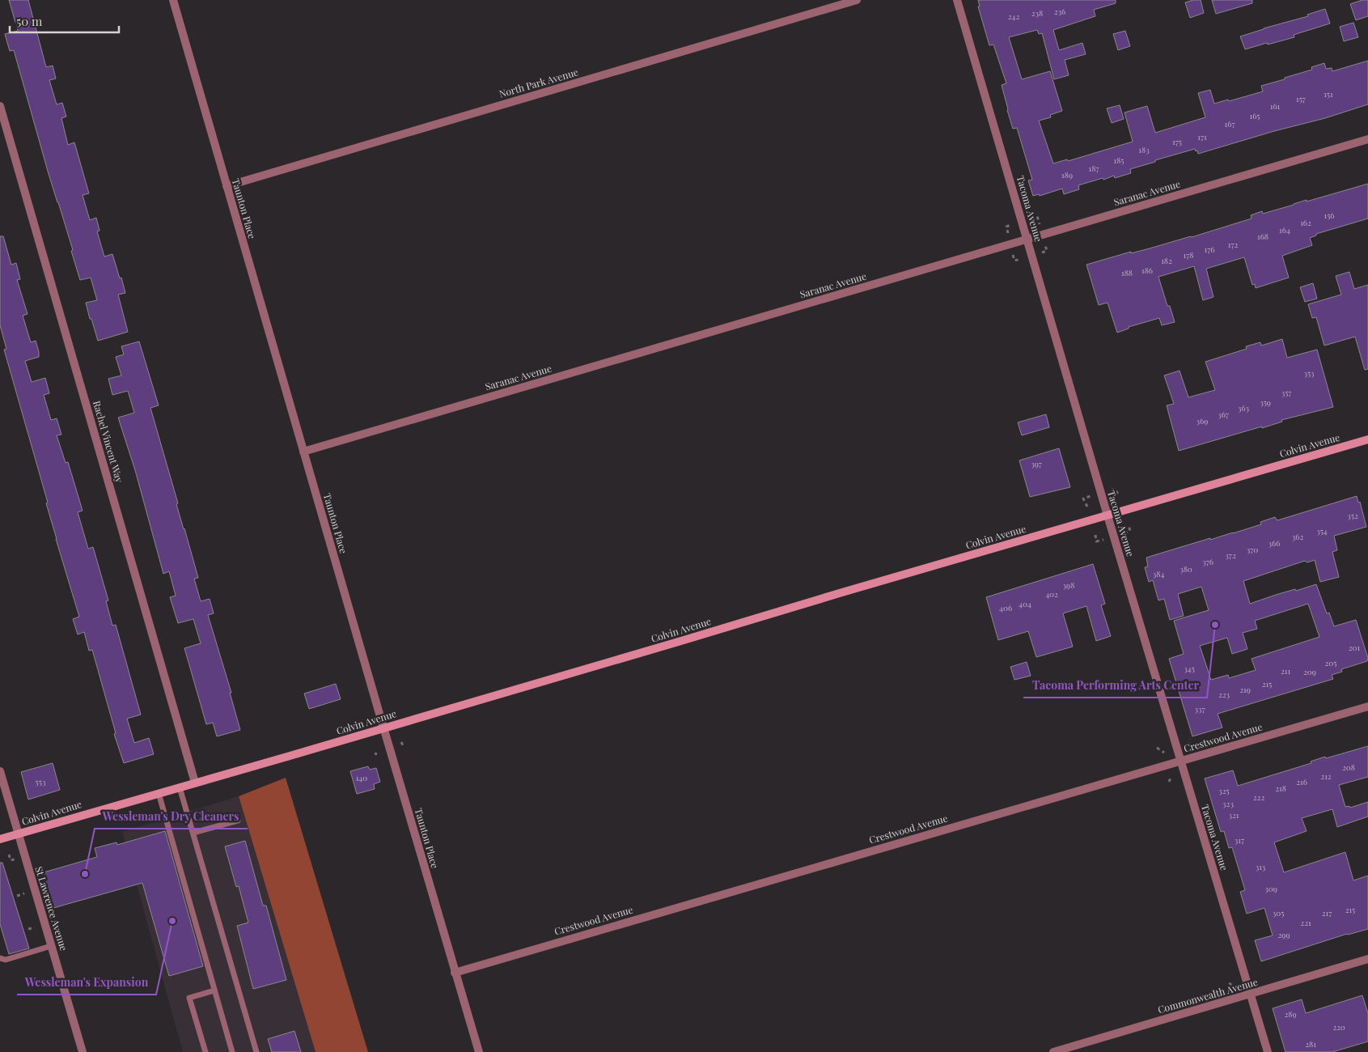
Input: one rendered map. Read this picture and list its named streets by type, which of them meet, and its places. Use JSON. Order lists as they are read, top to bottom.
{
  "streets": {
    "street": [
      "North Park Avenue",
      "Saranac Avenue",
      "Taunton Place",
      "Tacoma Avenue",
      "Rachel Vincent Way",
      "Colvin Avenue",
      "Crestwood Avenue",
      "St Lawrence Avenue",
      "Commonwealth Avenue"
    ]
  },
  "crossings": [
    ["North Park Avenue", "Taunton Place"],
    ["Saranac Avenue", "Taunton Place"],
    ["Saranac Avenue", "Tacoma Avenue"],
    ["Taunton Place", "Colvin Avenue"],
    ["Taunton Place", "Crestwood Avenue"],
    ["Tacoma Avenue", "Colvin Avenue"],
    ["Tacoma Avenue", "Crestwood Avenue"],
    ["Tacoma Avenue", "Commonwealth Avenue"],
    ["Rachel Vincent Way", "Colvin Avenue"],
    ["Colvin Avenue", "St Lawrence Avenue"]
  ],
  "places": ["Tacoma Performing Arts Center", "Wessleman's Dry Cleaners", "Wessleman's Expansion"],
  "house_numbers": [
    "236",
    "238",
    "242",
    "151",
    "157",
    "161",
    "165",
    "167",
    "171",
    "175",
    "183",
    "185",
    "187",
    "189",
    "156",
    "162",
    "164",
    "168",
    "172",
    "176",
    "178",
    "182",
    "186",
    "188",
    "353",
    "357",
    "359",
    "363",
    "367",
    "369",
    "397",
    "352",
    "354",
    "362",
    "366",
    "370",
    "372",
    "376",
    "380",
    "384",
    "398",
    "402",
    "404",
    "406",
    "201",
    "205",
    "345",
    "211",
    "209",
    "215",
    "219",
    "223",
    "337",
    "208",
    "212",
    "140",
    "553",
    "216",
    "218",
    "325",
    "222",
    "323",
    "321",
    "317",
    "313",
    "309",
    "215",
    "305",
    "217",
    "221",
    "299",
    "289",
    "220",
    "281"
  ],
  "scale_bar": "50 m"
}
